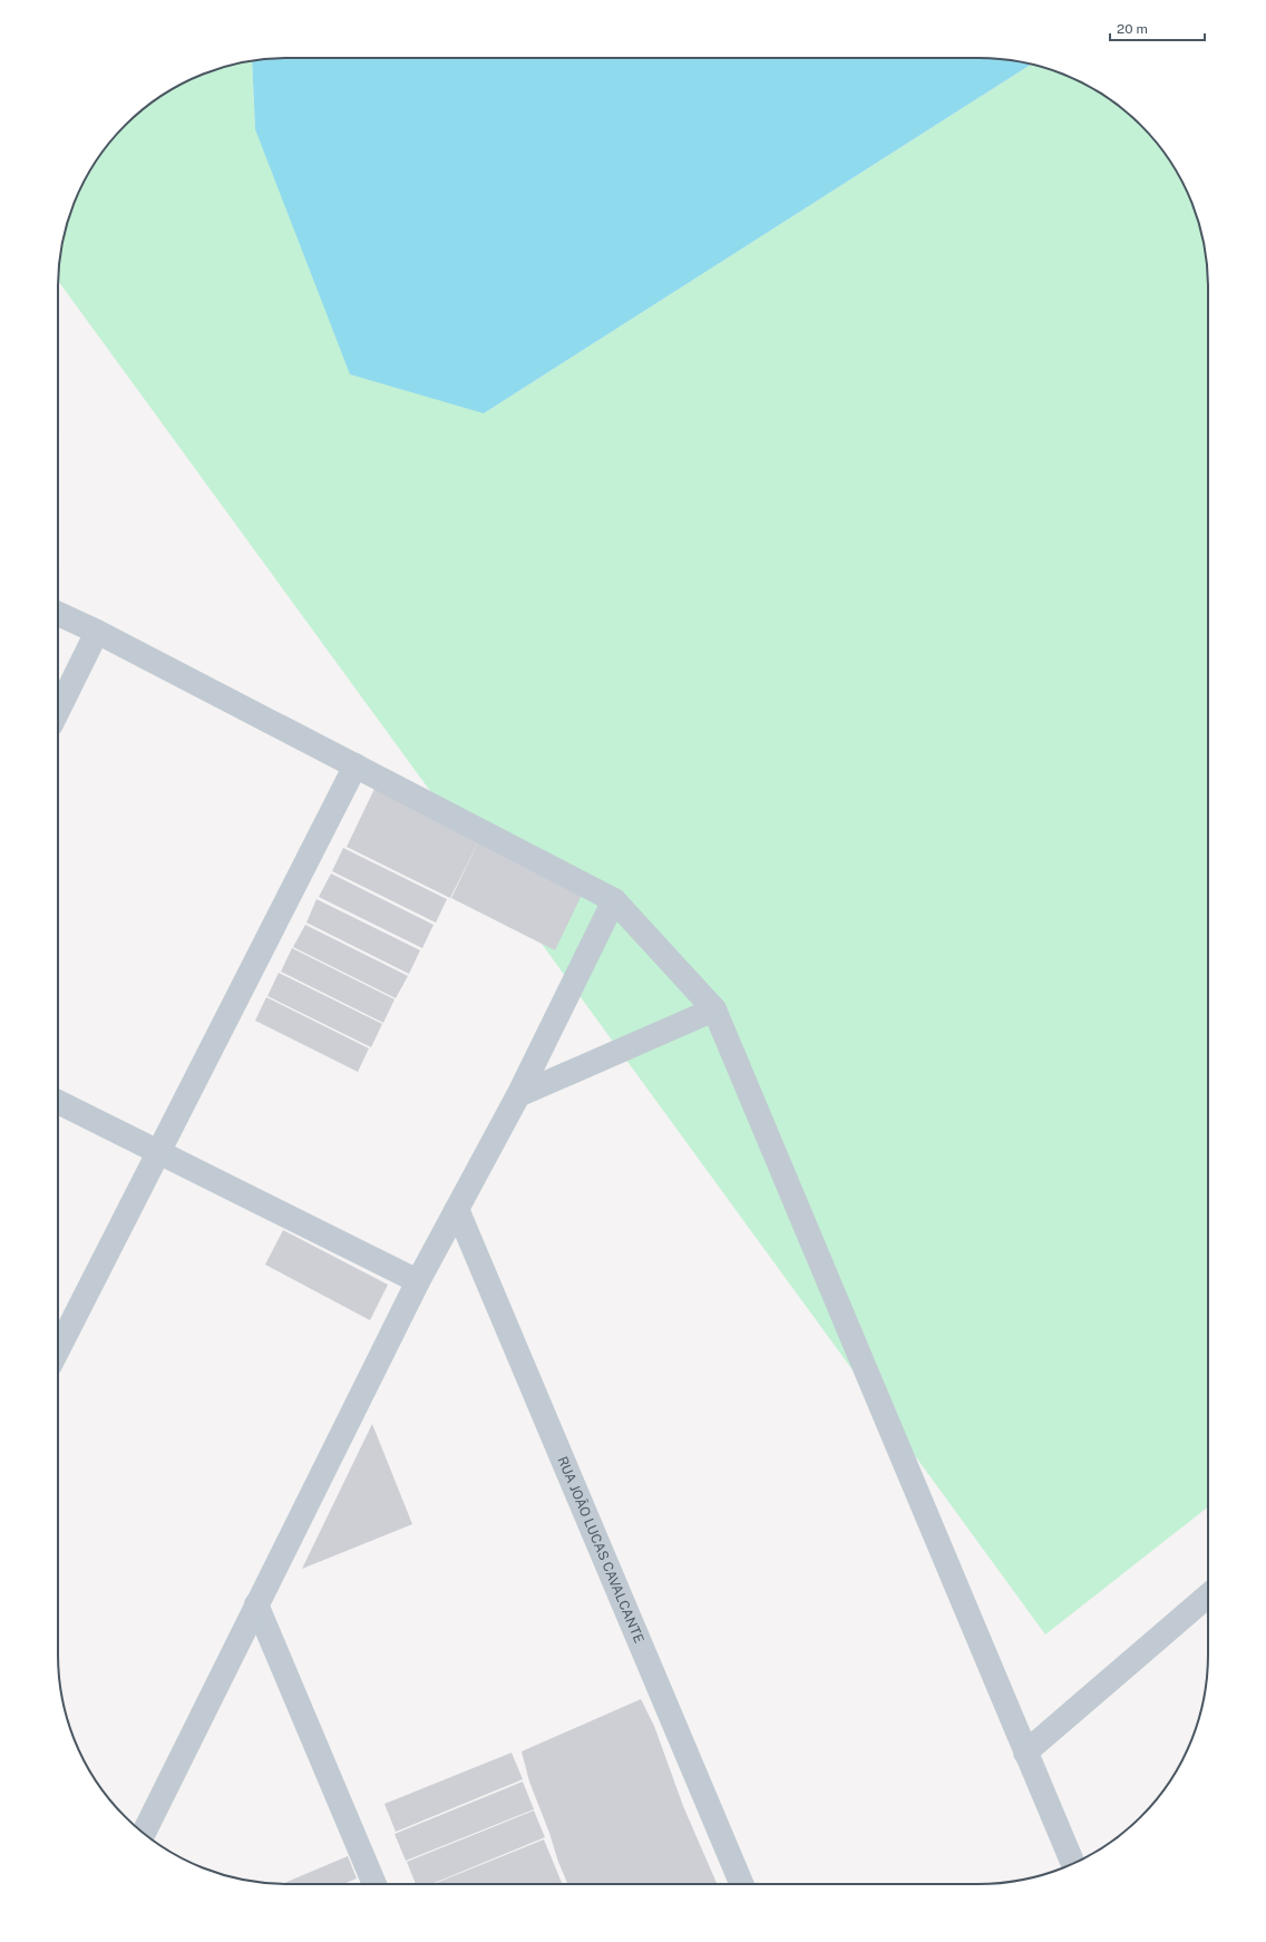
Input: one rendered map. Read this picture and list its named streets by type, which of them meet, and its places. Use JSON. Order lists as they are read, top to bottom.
{
  "streets": {
    "street": ["RUA JOÃO LUCAS CAVALCANTE"]
  },
  "scale_bar": "20 m"
}
